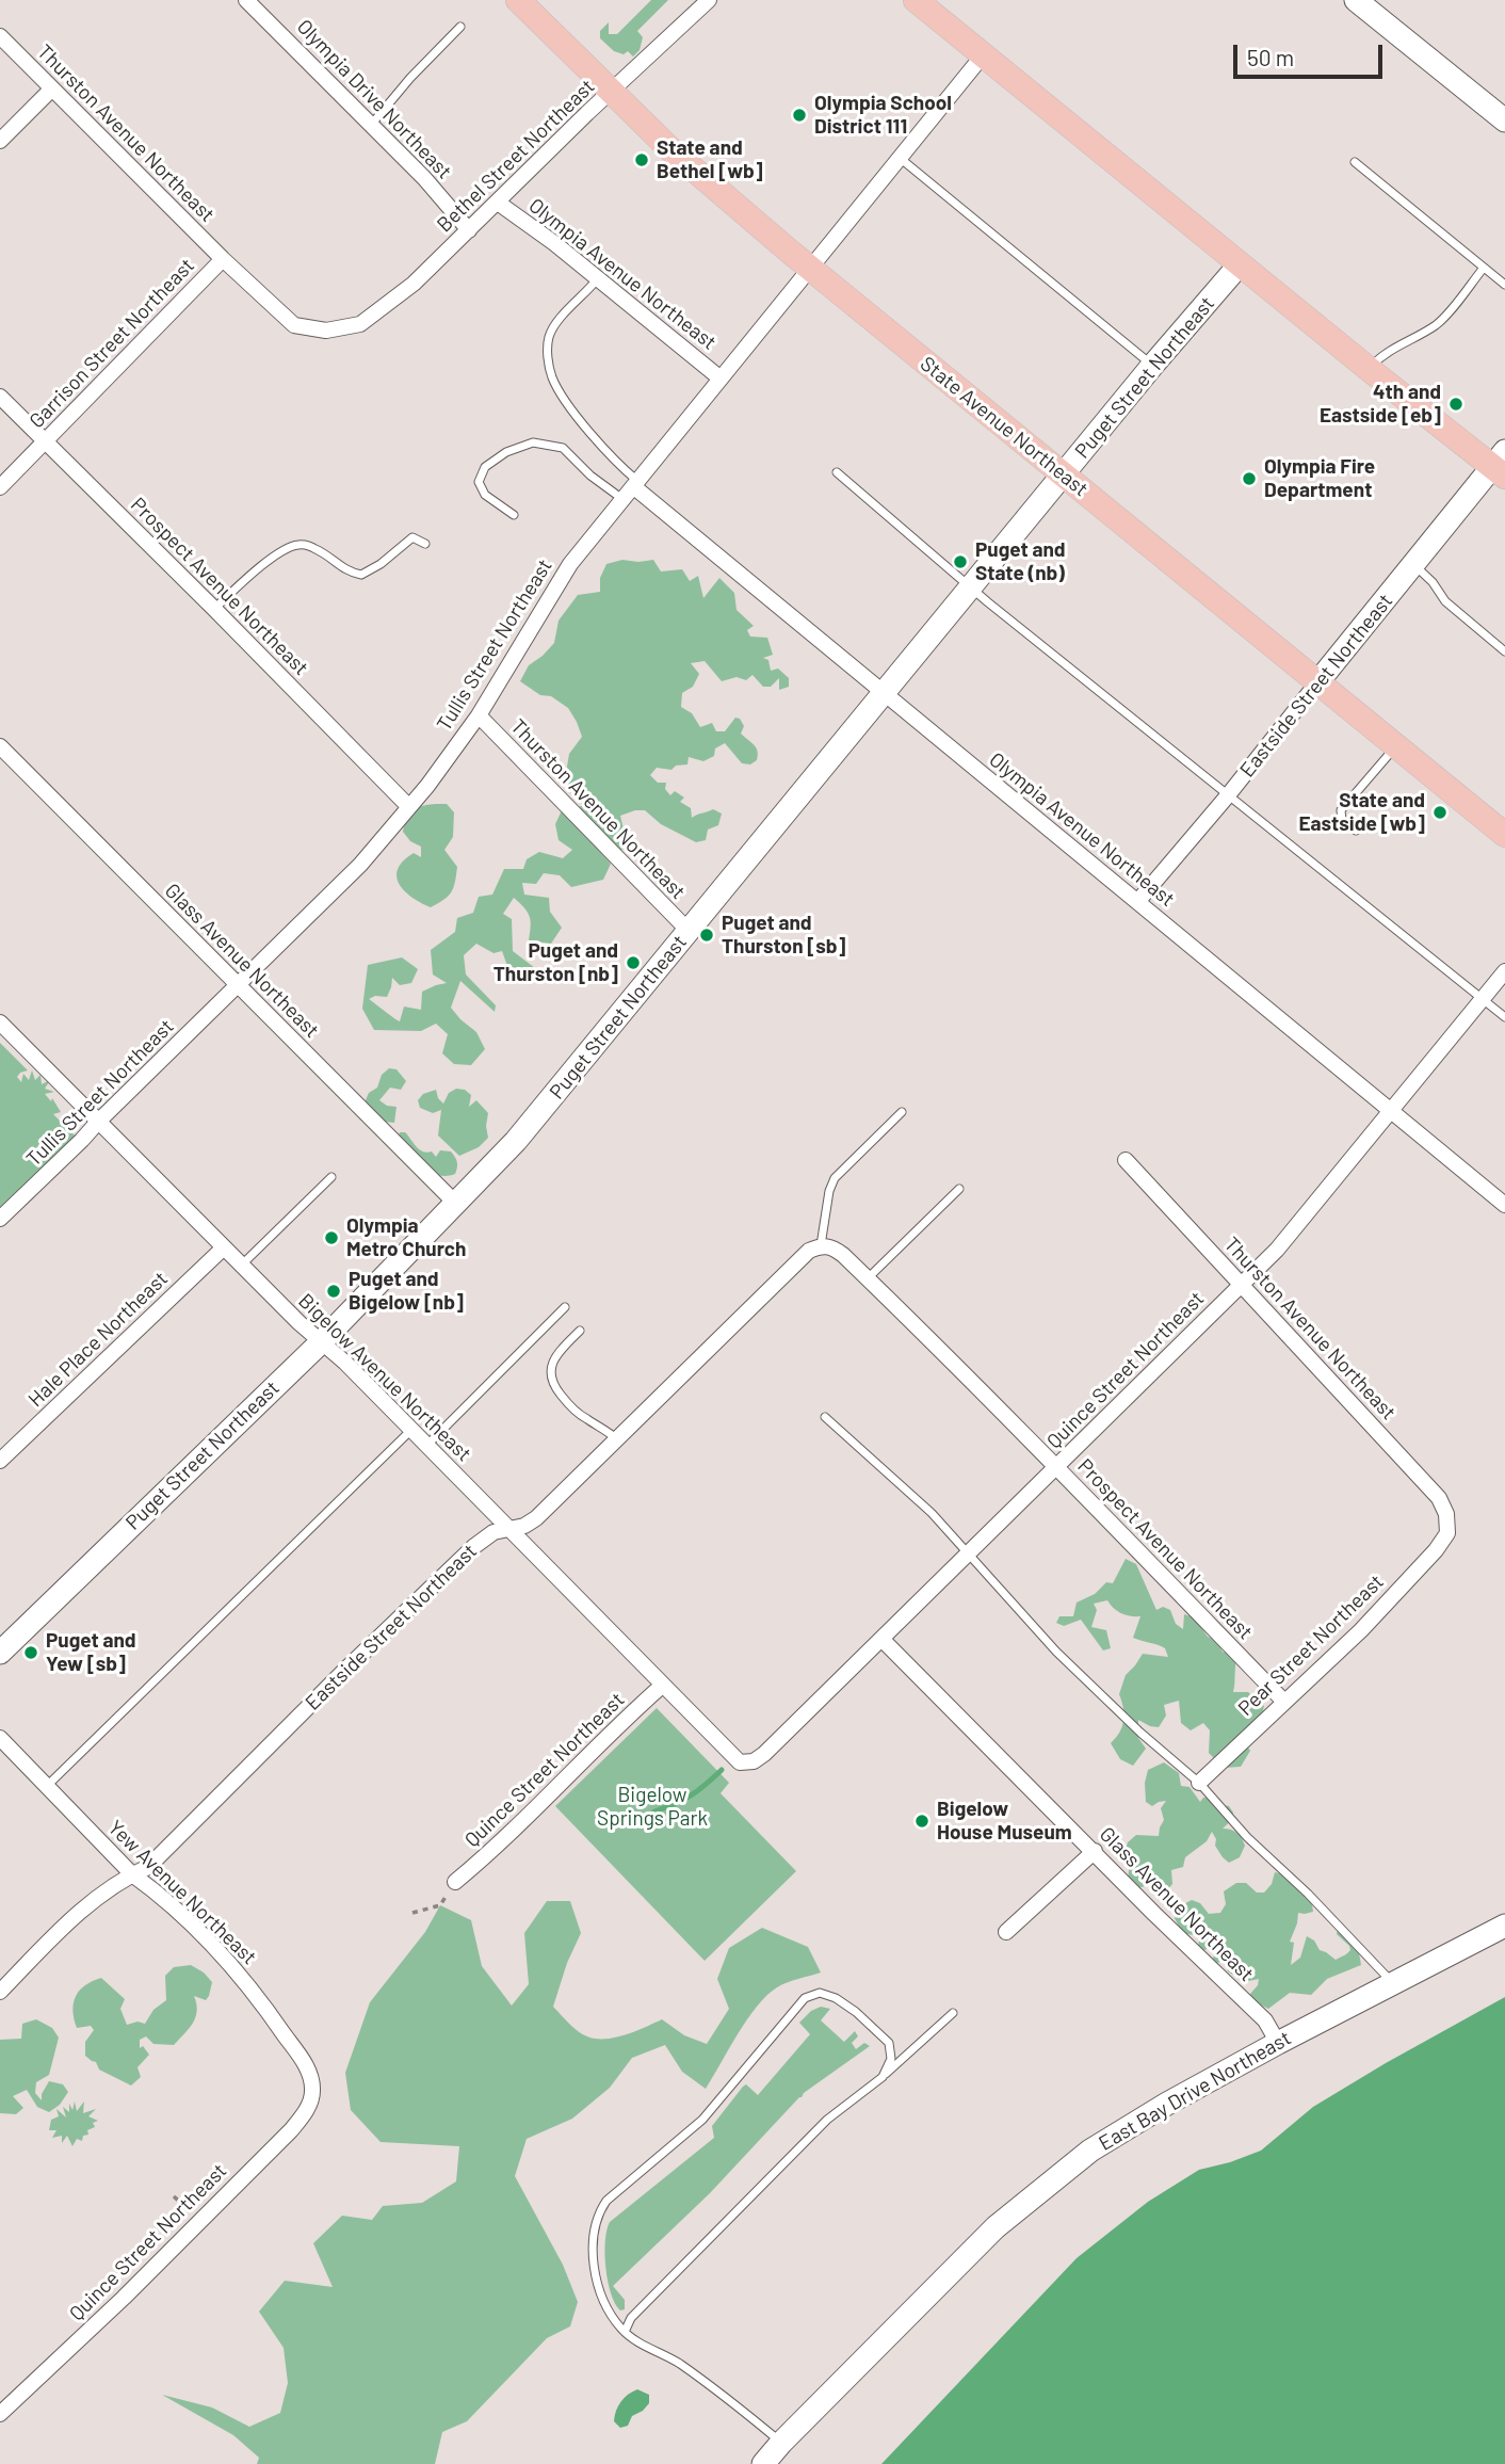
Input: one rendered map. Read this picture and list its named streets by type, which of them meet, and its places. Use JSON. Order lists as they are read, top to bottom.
{
  "streets": {
    "main road": ["State Avenue Northeast"],
    "street": [
      "Olympia Drive Northeast",
      "Thurston Avenue Northeast",
      "Bethel Street Northeast",
      "Olympia Avenue Northeast",
      "Garrison Street Northeast",
      "Puget Street Northeast",
      "Prospect Avenue Northeast",
      "Tullis Street Northeast",
      "Eastside Street Northeast",
      "Glass Avenue Northeast",
      "Hale Place Northeast",
      "Quince Street Northeast",
      "Bigelow Avenue Northeast",
      "Pear Street Northeast",
      "Yew Avenue Northeast",
      "East Bay Drive Northeast"
    ]
  },
  "crossings": [
    ["Olympia Drive Northeast", "Bethel Street Northeast"],
    ["Thurston Avenue Northeast", "Bethel Street Northeast"],
    ["Thurston Avenue Northeast", "Garrison Street Northeast"],
    ["Thurston Avenue Northeast", "Puget Street Northeast"],
    ["Thurston Avenue Northeast", "Tullis Street Northeast"],
    ["Thurston Avenue Northeast", "Quince Street Northeast"],
    ["Thurston Avenue Northeast", "Pear Street Northeast"],
    ["Bethel Street Northeast", "Olympia Avenue Northeast"],
    ["Bethel Street Northeast", "State Avenue Northeast"],
    ["Olympia Avenue Northeast", "Puget Street Northeast"],
    ["Olympia Avenue Northeast", "Tullis Street Northeast"],
    ["Olympia Avenue Northeast", "Eastside Street Northeast"],
    ["Olympia Avenue Northeast", "Quince Street Northeast"],
    ["Garrison Street Northeast", "Prospect Avenue Northeast"],
    ["Puget Street Northeast", "State Avenue Northeast"],
    ["Puget Street Northeast", "Glass Avenue Northeast"],
    ["Puget Street Northeast", "Bigelow Avenue Northeast"],
    ["State Avenue Northeast", "Tullis Street Northeast"],
    ["State Avenue Northeast", "Eastside Street Northeast"],
    ["Prospect Avenue Northeast", "Tullis Street Northeast"],
    ["Prospect Avenue Northeast", "Eastside Street Northeast"],
    ["Prospect Avenue Northeast", "Quince Street Northeast"],
    ["Prospect Avenue Northeast", "Pear Street Northeast"],
    ["Tullis Street Northeast", "Glass Avenue Northeast"],
    ["Tullis Street Northeast", "Bigelow Avenue Northeast"],
    ["Eastside Street Northeast", "Bigelow Avenue Northeast"],
    ["Eastside Street Northeast", "Yew Avenue Northeast"],
    ["Glass Avenue Northeast", "Quince Street Northeast"],
    ["Glass Avenue Northeast", "East Bay Drive Northeast"],
    ["Hale Place Northeast", "Bigelow Avenue Northeast"],
    ["Quince Street Northeast", "Bigelow Avenue Northeast"],
    ["Quince Street Northeast", "Yew Avenue Northeast"]
  ],
  "parks": ["Bigelow Springs Park"],
  "places": [
    "Olympia School District 111",
    "State and Bethel [wb]",
    "4th and Eastside [eb]",
    "Olympia Fire Department",
    "Puget and State (nb)",
    "State and Eastside [wb]",
    "Puget and Thurston [sb]",
    "Puget and Thurston [nb]",
    "Olympia Metro Church",
    "Puget and Bigelow [nb]",
    "Puget and Yew [sb]",
    "Bigelow House Museum"
  ],
  "scale_bar": "50 m"
}
